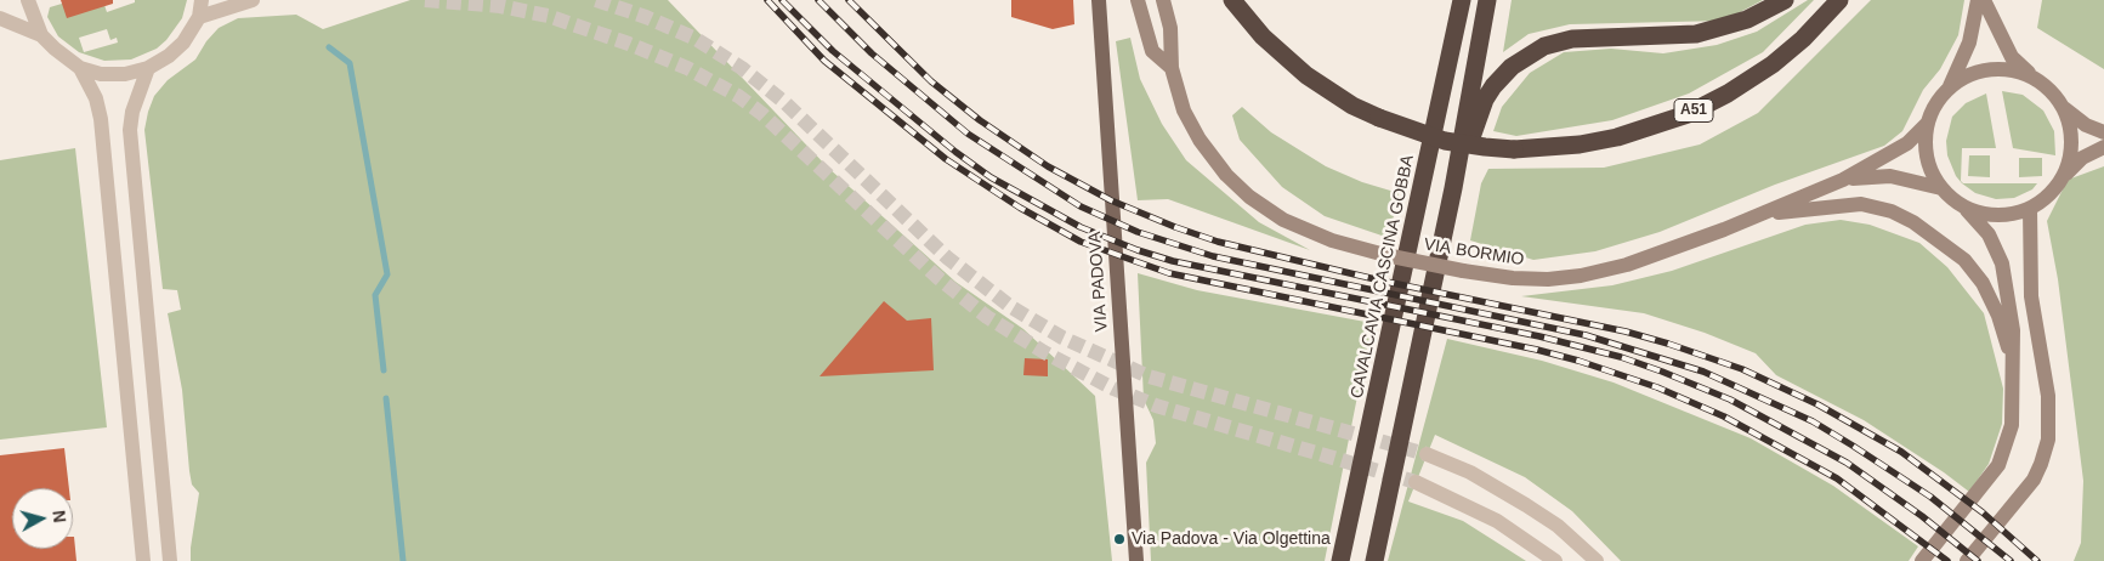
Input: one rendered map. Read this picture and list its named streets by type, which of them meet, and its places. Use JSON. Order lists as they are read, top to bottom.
{
  "streets": {
    "highway": ["A51", "CAVALCAVIA CASCINA GOBBA"],
    "main road": ["VIA BORMIO", "VIA PADOVA"]
  },
  "places": ["Via Padova - Via Olgettina"],
  "north": "right"
}
